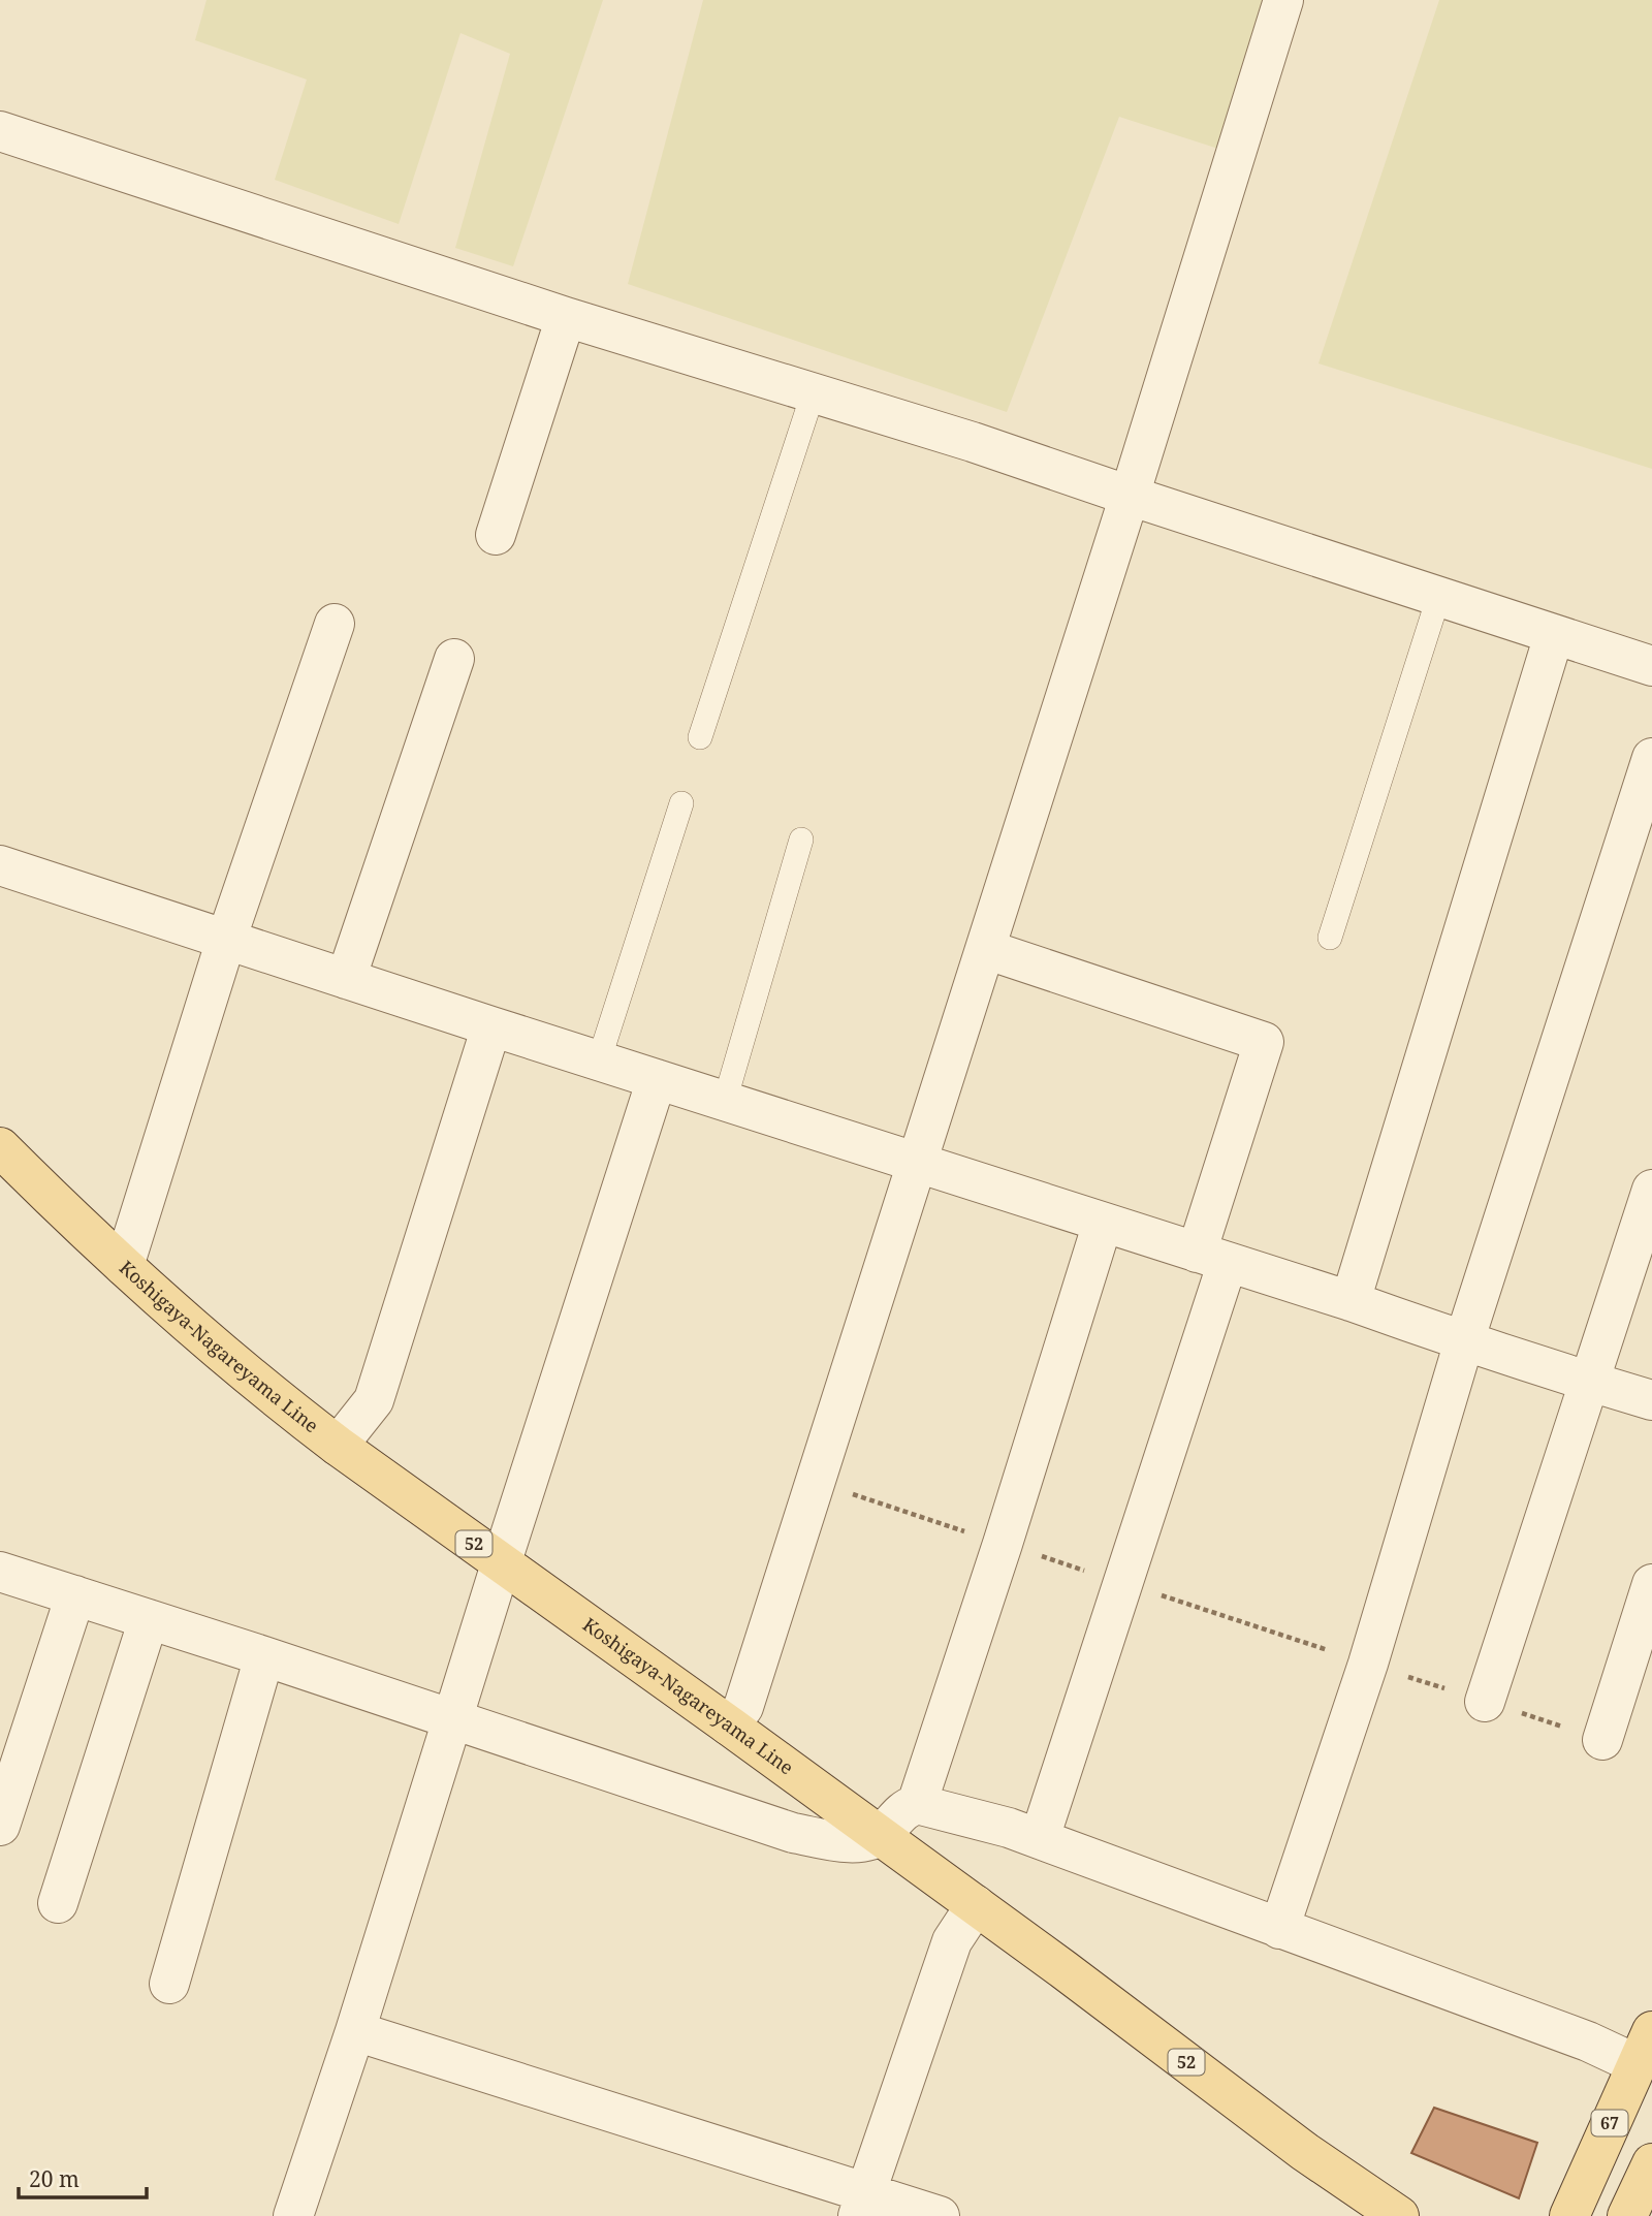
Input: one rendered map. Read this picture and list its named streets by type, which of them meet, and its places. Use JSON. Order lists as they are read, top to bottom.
{
  "streets": {
    "main road": ["Koshigaya-Nagareyama Line", "52", "67"]
  },
  "scale_bar": "20 m"
}
